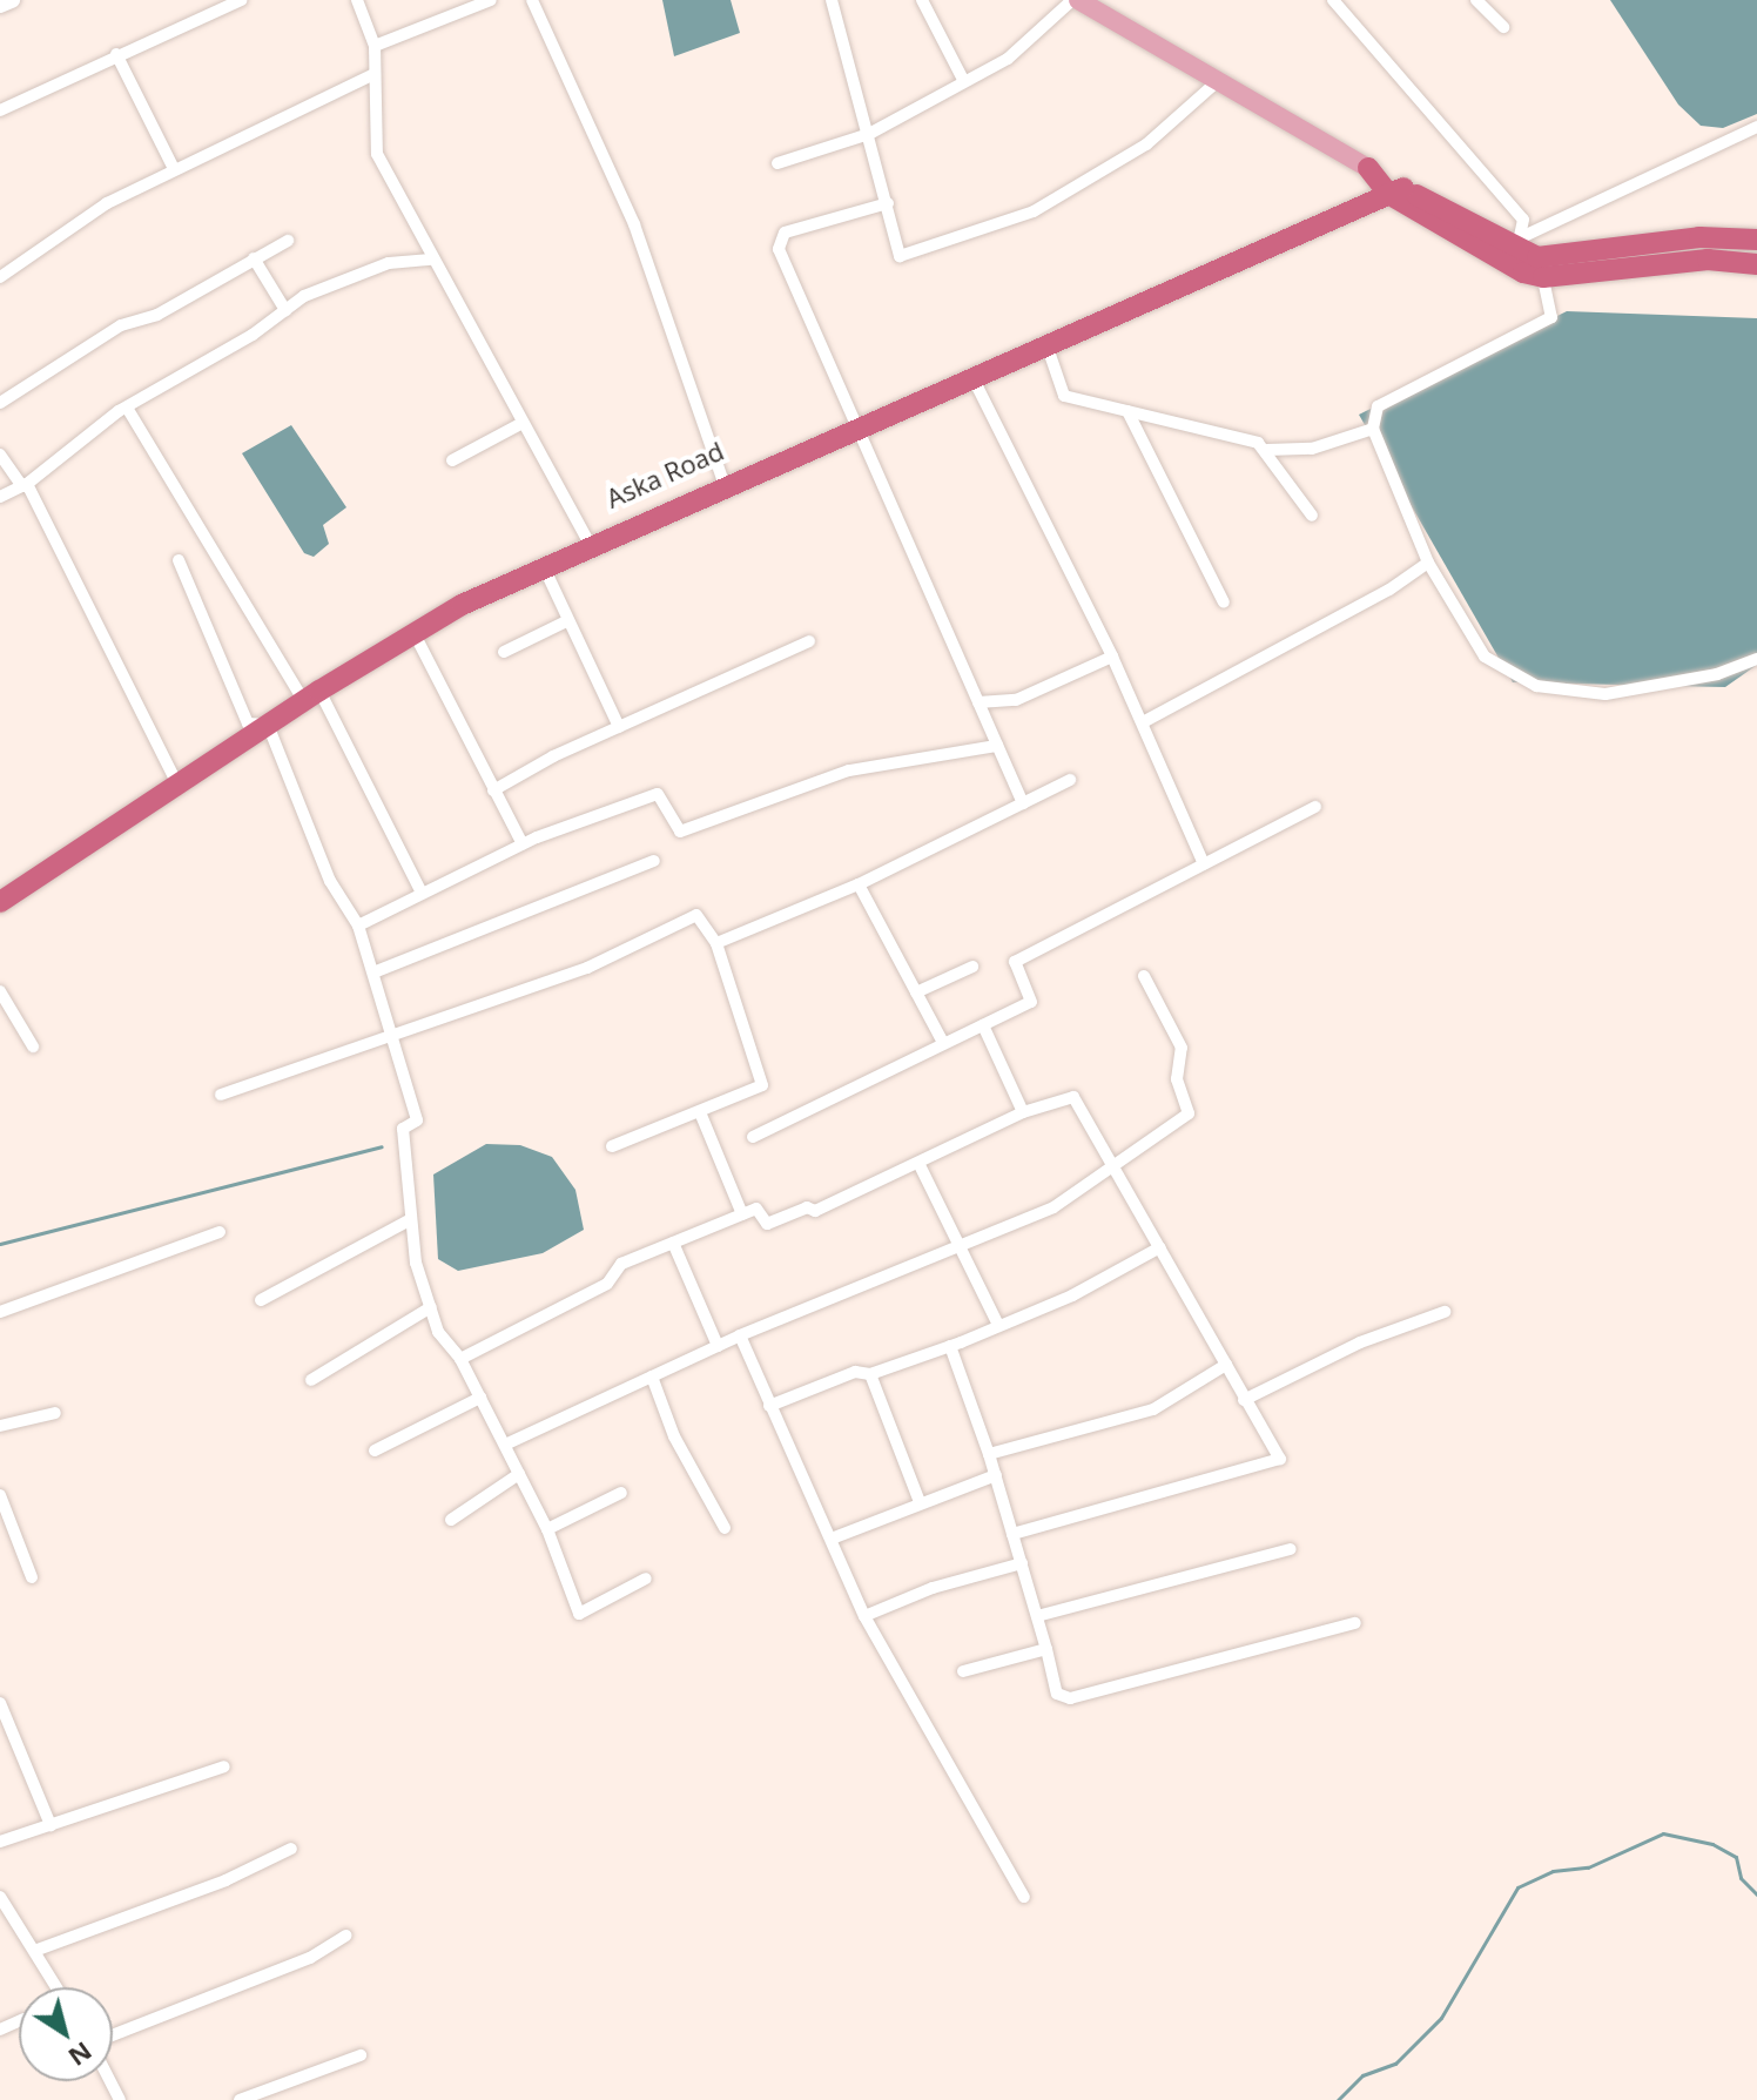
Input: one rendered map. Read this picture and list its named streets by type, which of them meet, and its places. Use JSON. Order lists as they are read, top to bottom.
{
  "streets": {
    "highway": ["Aska Road"]
  },
  "north": "bottom right"
}
